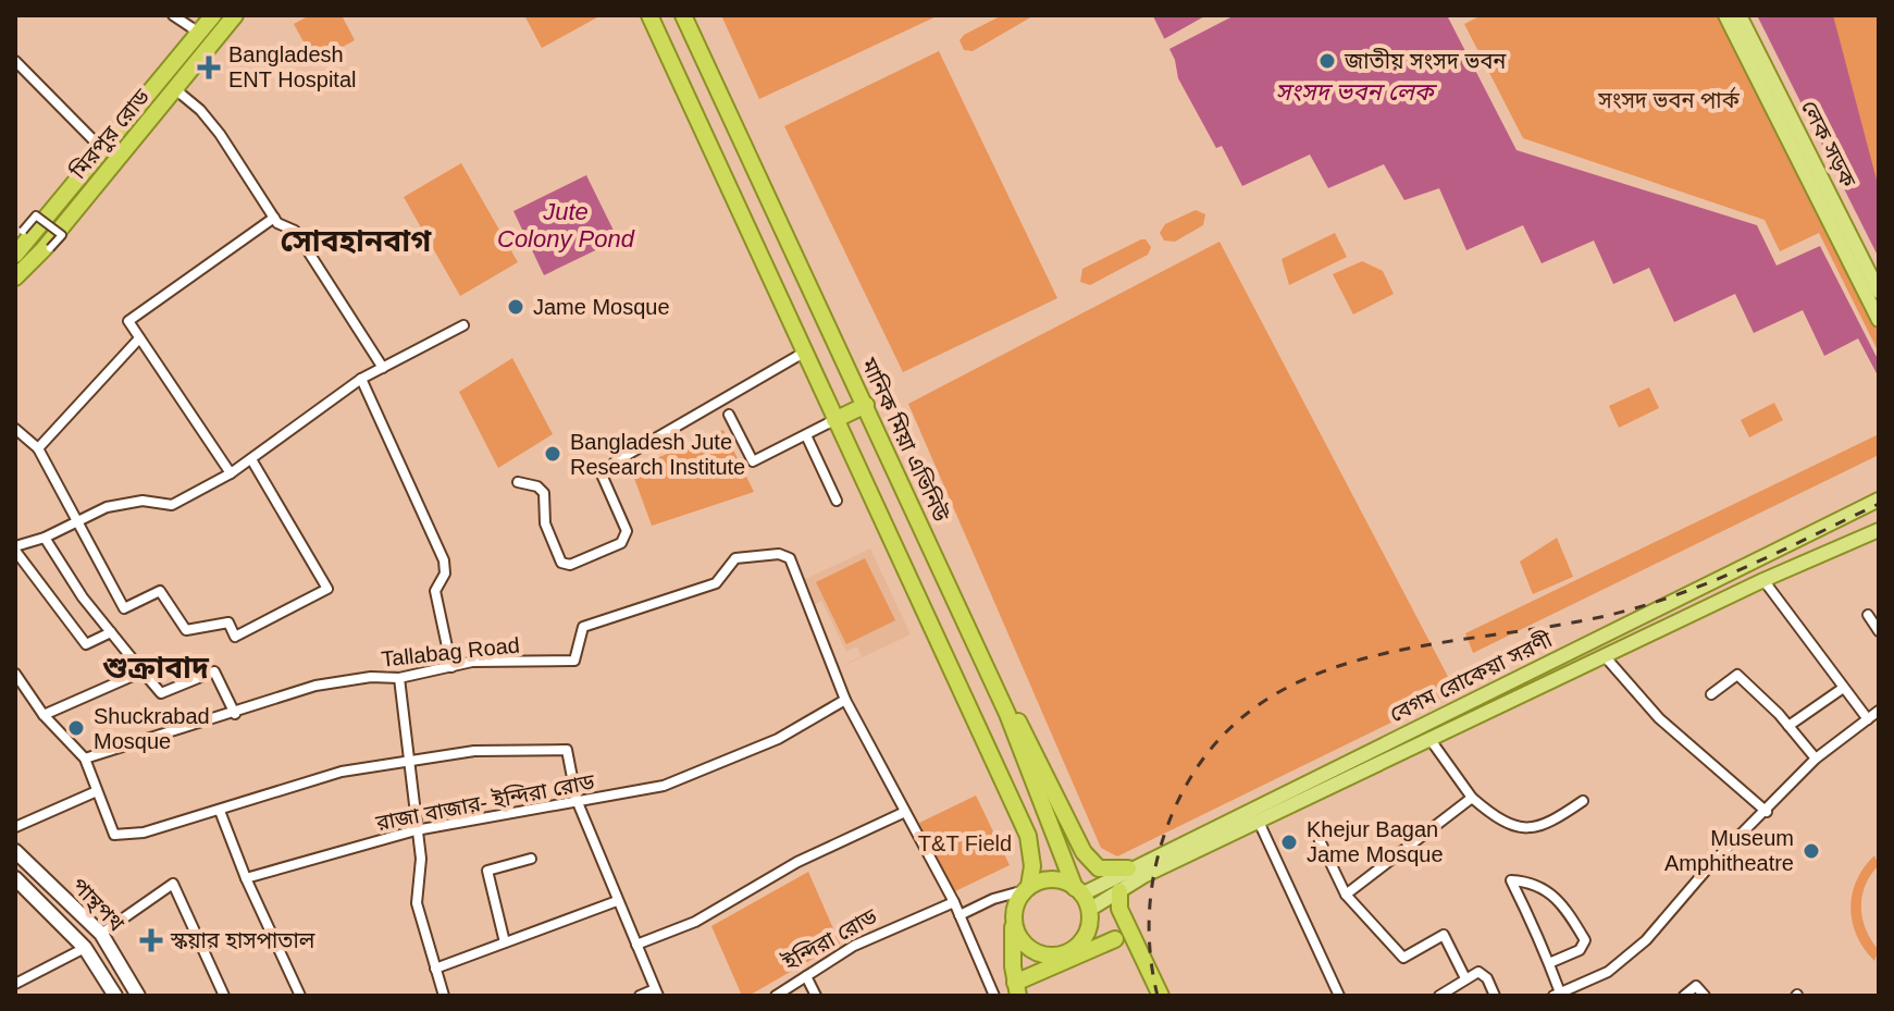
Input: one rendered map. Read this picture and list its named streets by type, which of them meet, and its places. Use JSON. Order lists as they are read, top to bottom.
{
  "streets": {
    "highway": ["মিরপুর রোড", "মানিক মিয়া এভিনিউ"],
    "main road": ["লেক সড়ক", "বেগম রোকেয়া সরণী", "পান্থপথ"],
    "street": ["Tallabag Road", "রাজা বাজার- ইন্দিরা রোড", "ইন্দিরা রোড"]
  },
  "crossings": [
    ["মানিক মিয়া এভিনিউ", "বেগম রোকেয়া সরণী"],
    ["Tallabag Road", "রাজা বাজার- ইন্দিরা রোড"]
  ],
  "districts": ["সোবহানবাগ", "শুক্রাবাদ"],
  "water": ["সংসদ ভবন লেক", "Jute Colony Pond"],
  "parks": ["সংসদ ভবন পার্ক", "T&T Field"],
  "places": {
    "other": [
      "জাতীয় সংসদ ভবন",
      "Jame Mosque",
      "Bangladesh Jute Research Institute",
      "Shuckrabad Mosque",
      "Khejur Bagan Jame Mosque",
      "Museum Amphitheatre"
    ],
    "health": ["Bangladesh ENT Hospital", "স্কয়ার হাসপাতাল"]
  }
}
